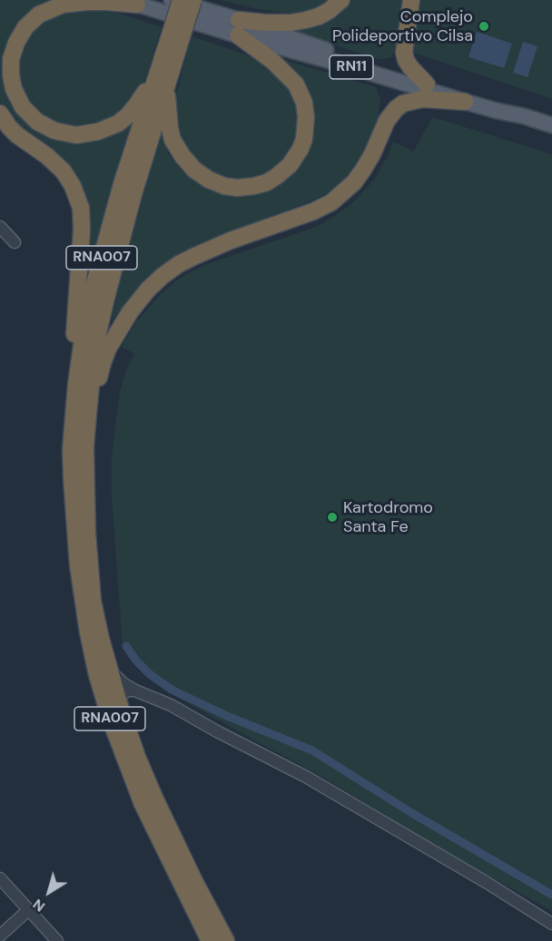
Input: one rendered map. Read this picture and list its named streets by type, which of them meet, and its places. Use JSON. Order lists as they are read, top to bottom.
{
  "streets": {
    "highway": ["RNA007"],
    "main road": ["RN11"]
  },
  "places": ["Complejo Polideportivo Cilsa", "Kartodromo Santa Fe"],
  "north": "bottom left"
}
